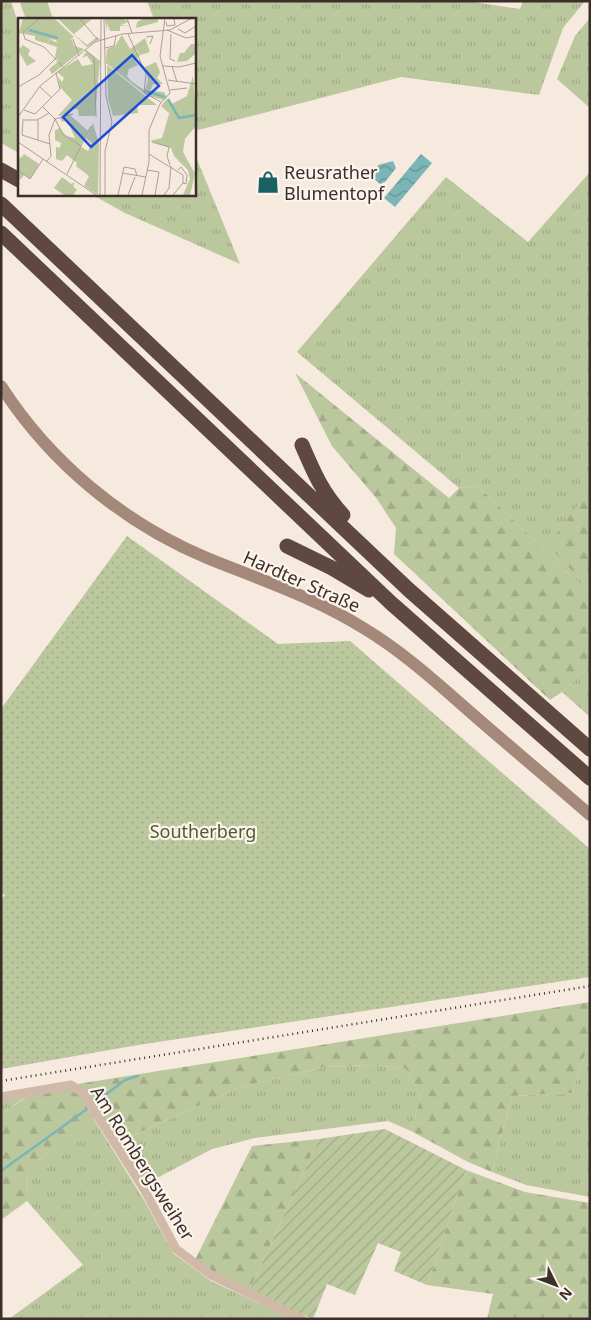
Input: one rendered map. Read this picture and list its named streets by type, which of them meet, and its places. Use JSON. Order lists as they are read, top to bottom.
{
  "streets": {
    "main road": ["Hardter Straße"],
    "street": ["Am Rombergsweiher"]
  },
  "parks": ["Southerberg"],
  "places": {
    "shop": ["Reusrather Blumentopf"]
  },
  "north": "bottom right"
}
